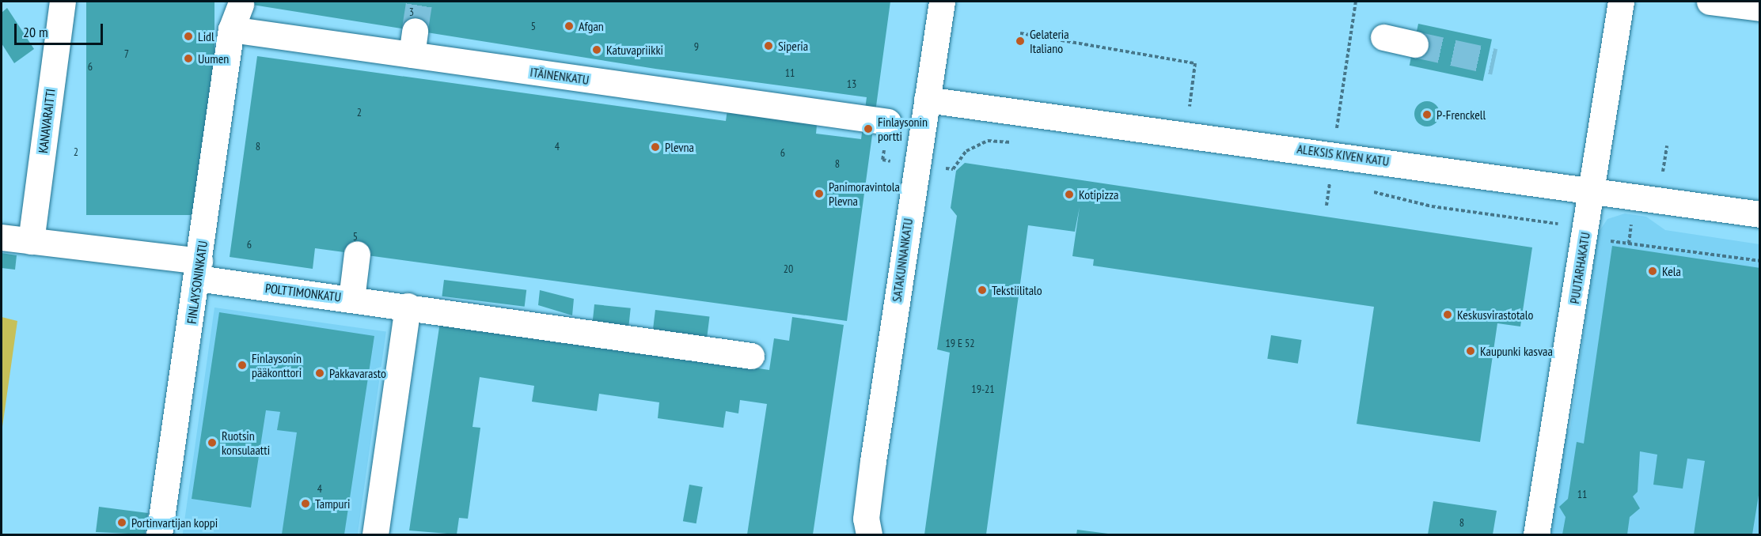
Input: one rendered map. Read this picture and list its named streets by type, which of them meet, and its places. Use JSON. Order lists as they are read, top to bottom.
{
  "streets": {
    "street": [
      "ITÄINENKATU",
      "KANAVARAITTI",
      "ALEKSIS KIVEN KATU",
      "SATAKUNNANKATU",
      "PUUTARHAKATU",
      "FINLAYSONINKATU",
      "POLTTIMONKATU"
    ]
  },
  "crossings": [
    ["ITÄINENKATU", "FINLAYSONINKATU"],
    ["KANAVARAITTI", "POLTTIMONKATU"],
    ["ALEKSIS KIVEN KATU", "SATAKUNNANKATU"],
    ["ALEKSIS KIVEN KATU", "PUUTARHAKATU"],
    ["FINLAYSONINKATU", "POLTTIMONKATU"]
  ],
  "places": [
    "Afgan",
    "Lidl",
    "Gelateria Italiano",
    "Siperia",
    "Katuvapriikki",
    "Uumen",
    "P-Frenckell",
    "Finlaysonin portti",
    "Plevna",
    "Panimoravintola Plevna",
    "Kotipizza",
    "Kela",
    "Tekstiilitalo",
    "Keskusvirastotalo",
    "Kaupunki kasvaa",
    "Finlaysonin pääkonttori",
    "Pakkavarasto",
    "Ruotsin konsulaatti",
    "Tampuri",
    "Portinvartijan koppi"
  ],
  "house_numbers": [
    "3",
    "5",
    "9",
    "7",
    "6",
    "11",
    "13",
    "2",
    "8",
    "4",
    "2",
    "6",
    "8",
    "5",
    "6",
    "20",
    "19 E 52",
    "19-21",
    "4",
    "11",
    "8"
  ],
  "scale_bar": "20 m"
}
